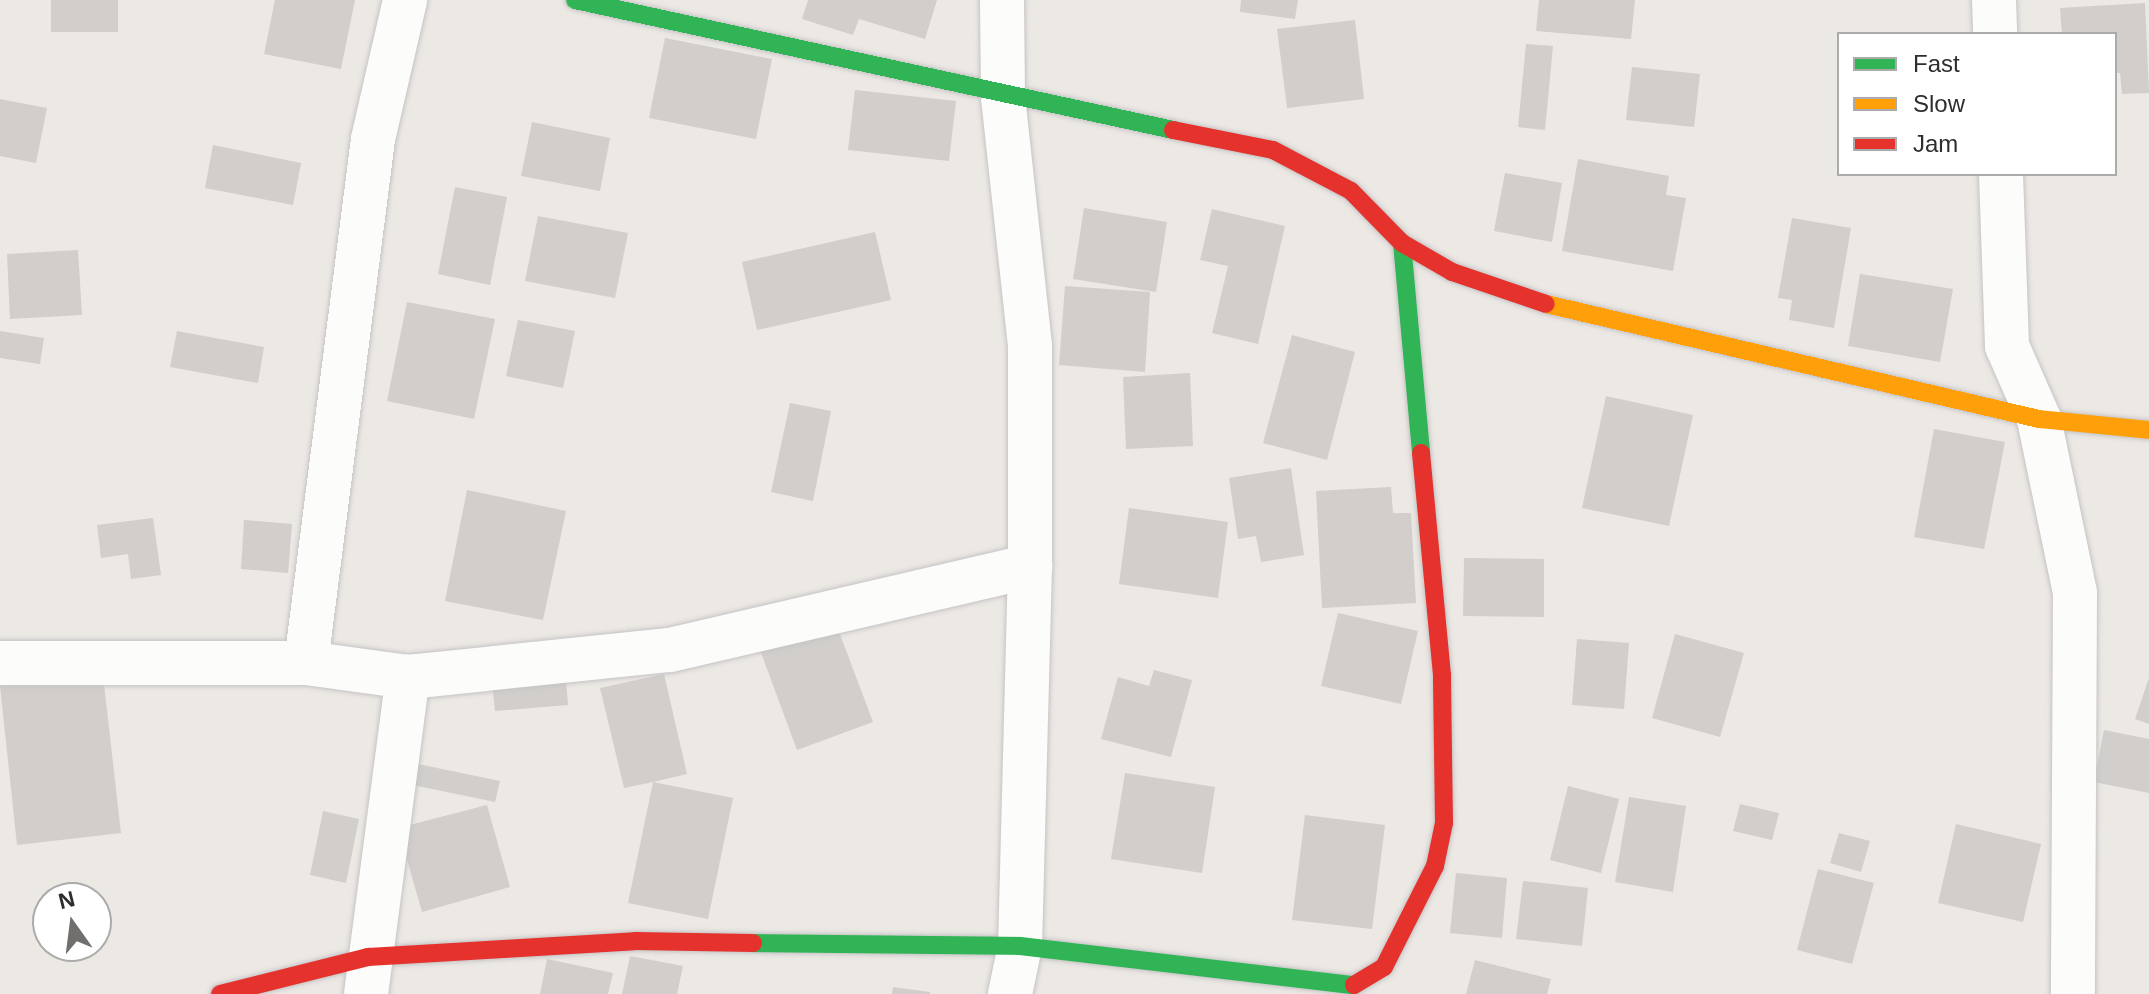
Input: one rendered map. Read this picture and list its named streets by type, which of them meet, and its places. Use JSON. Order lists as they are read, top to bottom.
{
  "legend": ["Fast", "Slow", "Jam"],
  "north": "top"
}
